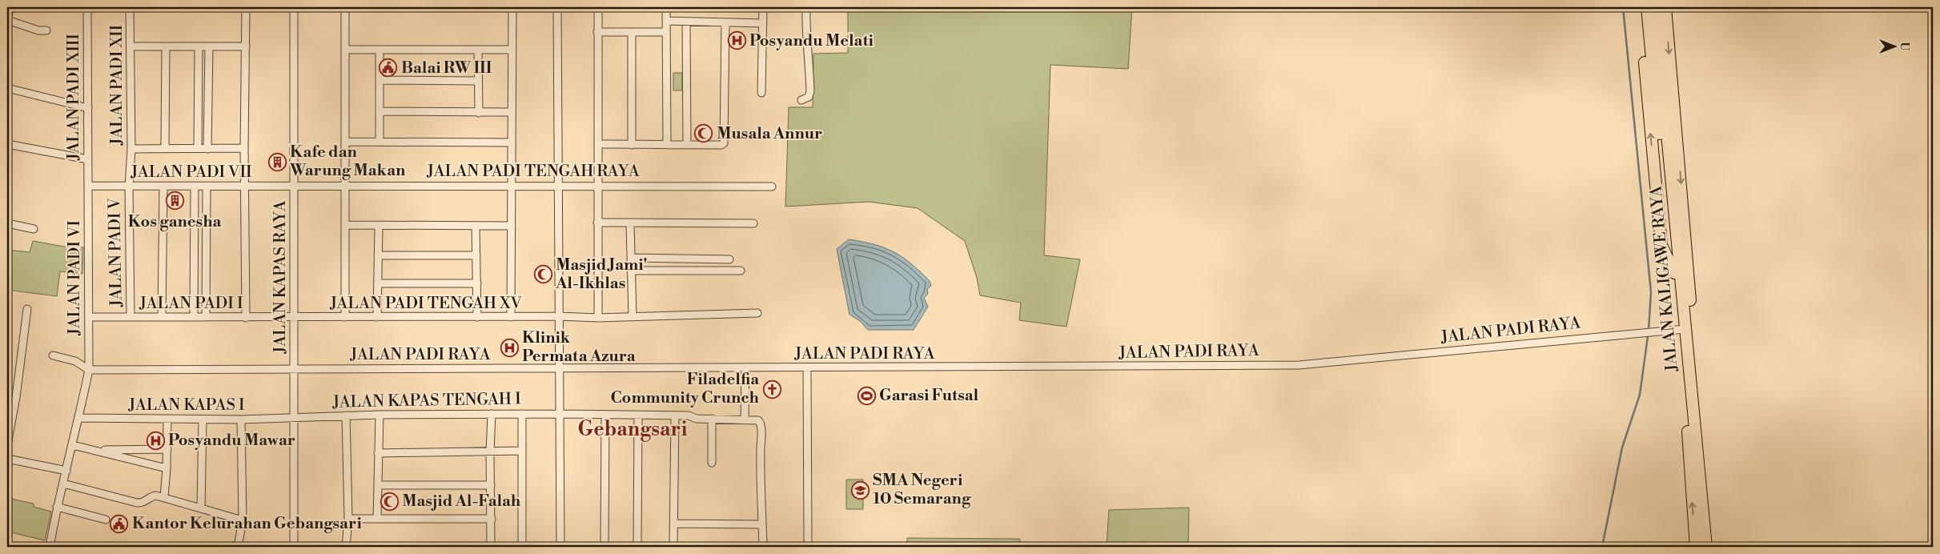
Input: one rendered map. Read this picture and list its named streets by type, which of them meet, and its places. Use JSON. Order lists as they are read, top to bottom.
{
  "streets": {
    "highway": ["JALAN KALIGAWE RAYA"],
    "street": [
      "JALAN PADI XII",
      "JALAN PADI XIII",
      "JALAN PADI TENGAH RAYA",
      "JALAN PADI VII",
      "JALAN PADI V",
      "JALAN KAPAS RAYA",
      "JALAN PADI VI",
      "JALAN PADI I",
      "JALAN PADI TENGAH XV",
      "JALAN PADI RAYA",
      "JALAN KAPAS TENGAH I",
      "JALAN KAPAS I"
    ]
  },
  "crossings": [
    ["JALAN PADI XII", "JALAN PADI VII"],
    ["JALAN PADI XII", "JALAN PADI V"],
    ["JALAN PADI XIII", "JALAN PADI VII"],
    ["JALAN PADI XIII", "JALAN PADI VI"],
    ["JALAN PADI TENGAH RAYA", "JALAN PADI VII"],
    ["JALAN PADI TENGAH RAYA", "JALAN KAPAS RAYA"],
    ["JALAN PADI VII", "JALAN PADI V"],
    ["JALAN PADI VII", "JALAN KAPAS RAYA"],
    ["JALAN PADI VII", "JALAN PADI VI"],
    ["JALAN PADI V", "JALAN PADI I"],
    ["JALAN KAPAS RAYA", "JALAN PADI I"],
    ["JALAN KAPAS RAYA", "JALAN PADI TENGAH XV"],
    ["JALAN KAPAS RAYA", "JALAN PADI RAYA"],
    ["JALAN KAPAS RAYA", "JALAN KAPAS TENGAH I"],
    ["JALAN KAPAS RAYA", "JALAN KAPAS I"],
    ["JALAN PADI VI", "JALAN PADI I"],
    ["JALAN PADI VI", "JALAN PADI RAYA"],
    ["JALAN PADI VI", "JALAN KAPAS I"],
    ["JALAN KALIGAWE RAYA", "JALAN PADI RAYA"],
    ["JALAN PADI I", "JALAN PADI TENGAH XV"],
    ["JALAN KAPAS TENGAH I", "JALAN KAPAS I"]
  ],
  "districts": ["Gebangsari"],
  "places": {
    "hospital": ["Posyandu Melati", "Klinik Permata Azura", "Posyandu Mawar"],
    "public building": ["Balai RW III", "Kantor Kelurahan Gebangsari"],
    "mosque": ["Musala Annur", "Masjid Jami' Al-Ikhlas", "Masjid Al-Falah"],
    "building": ["Kafe dan Warung Makan", "Kos ganesha"],
    "church": ["Filadelfia Community Crunch"],
    "sports": ["Garasi Futsal"],
    "school or university": ["SMA Negeri 10 Semarang"]
  },
  "north": "right"
}
